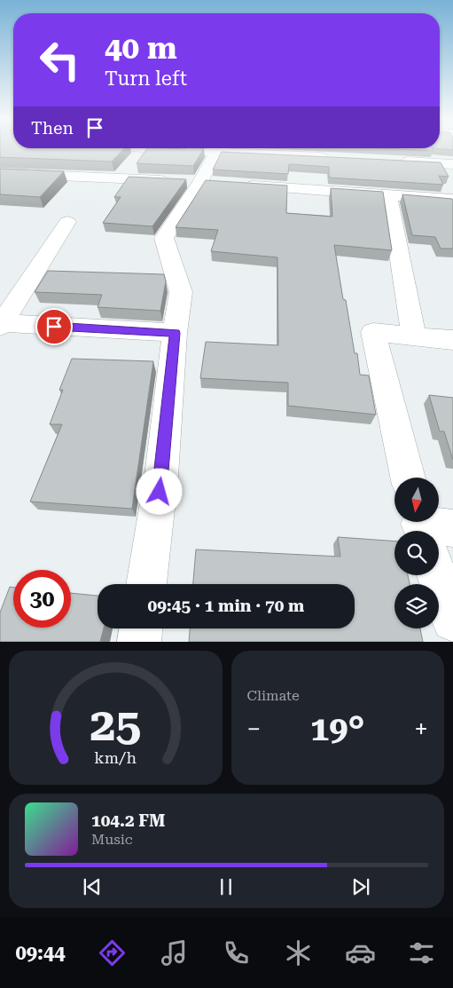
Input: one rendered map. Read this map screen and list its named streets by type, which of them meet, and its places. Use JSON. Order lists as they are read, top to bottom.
{
  "north": "bottom",
  "page": {
    "turn": ["40 m", "Turn left"],
    "then": "Then",
    "limit": "30",
    "trip": "09:45 · 1 min · 70 m",
    "tile": "Climate",
    "heat": ["−", "19°", "+"],
    "song": ["104.2 FM", "Music"],
    "tabs": "09:44",
    "gauge": ["25", "km/h"]
  }
}
